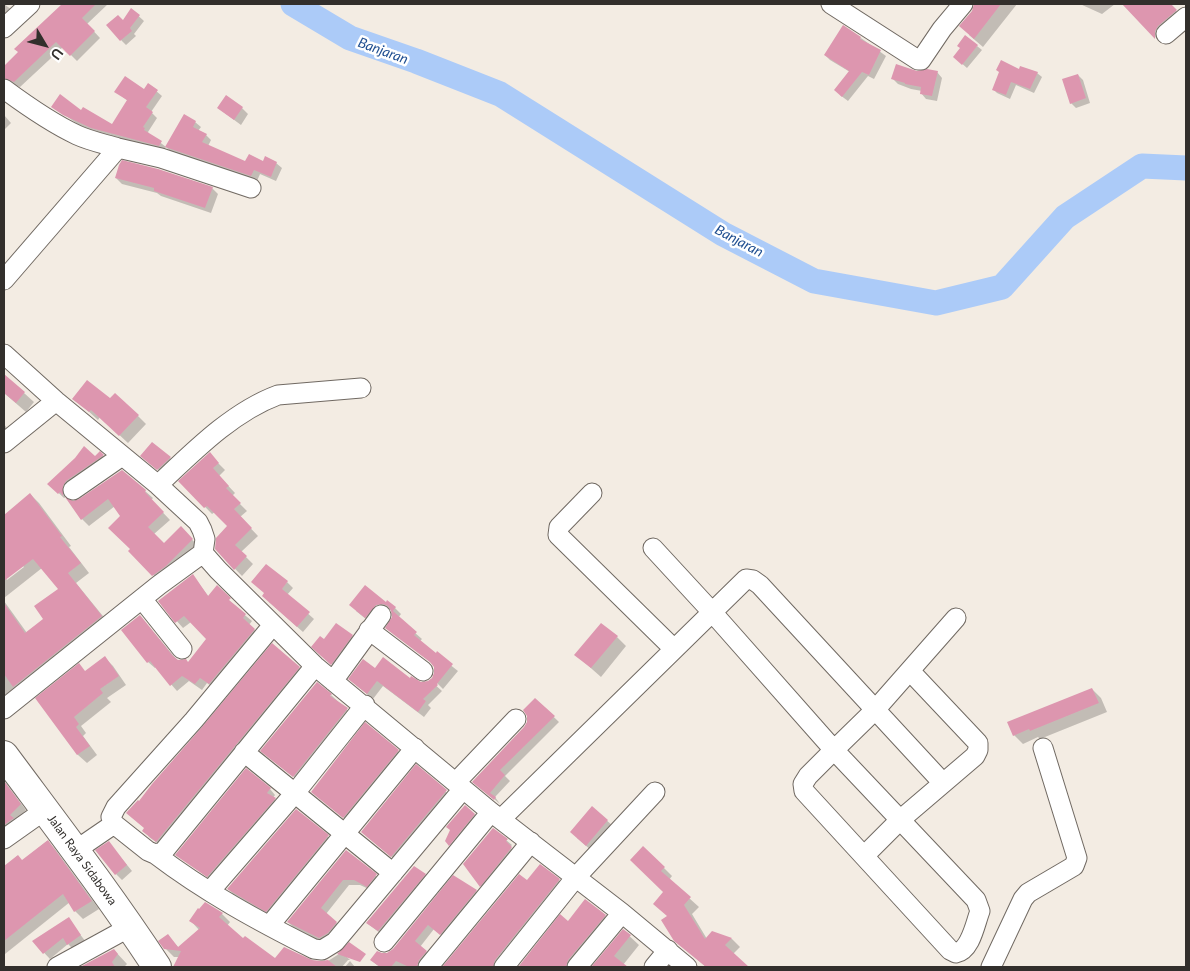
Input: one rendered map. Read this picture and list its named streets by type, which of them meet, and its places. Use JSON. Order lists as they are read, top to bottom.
{
  "streets": {
    "highway": ["Jalan Raya Sidabowa"]
  },
  "water": ["Banjaran"],
  "north": "bottom right"
}
